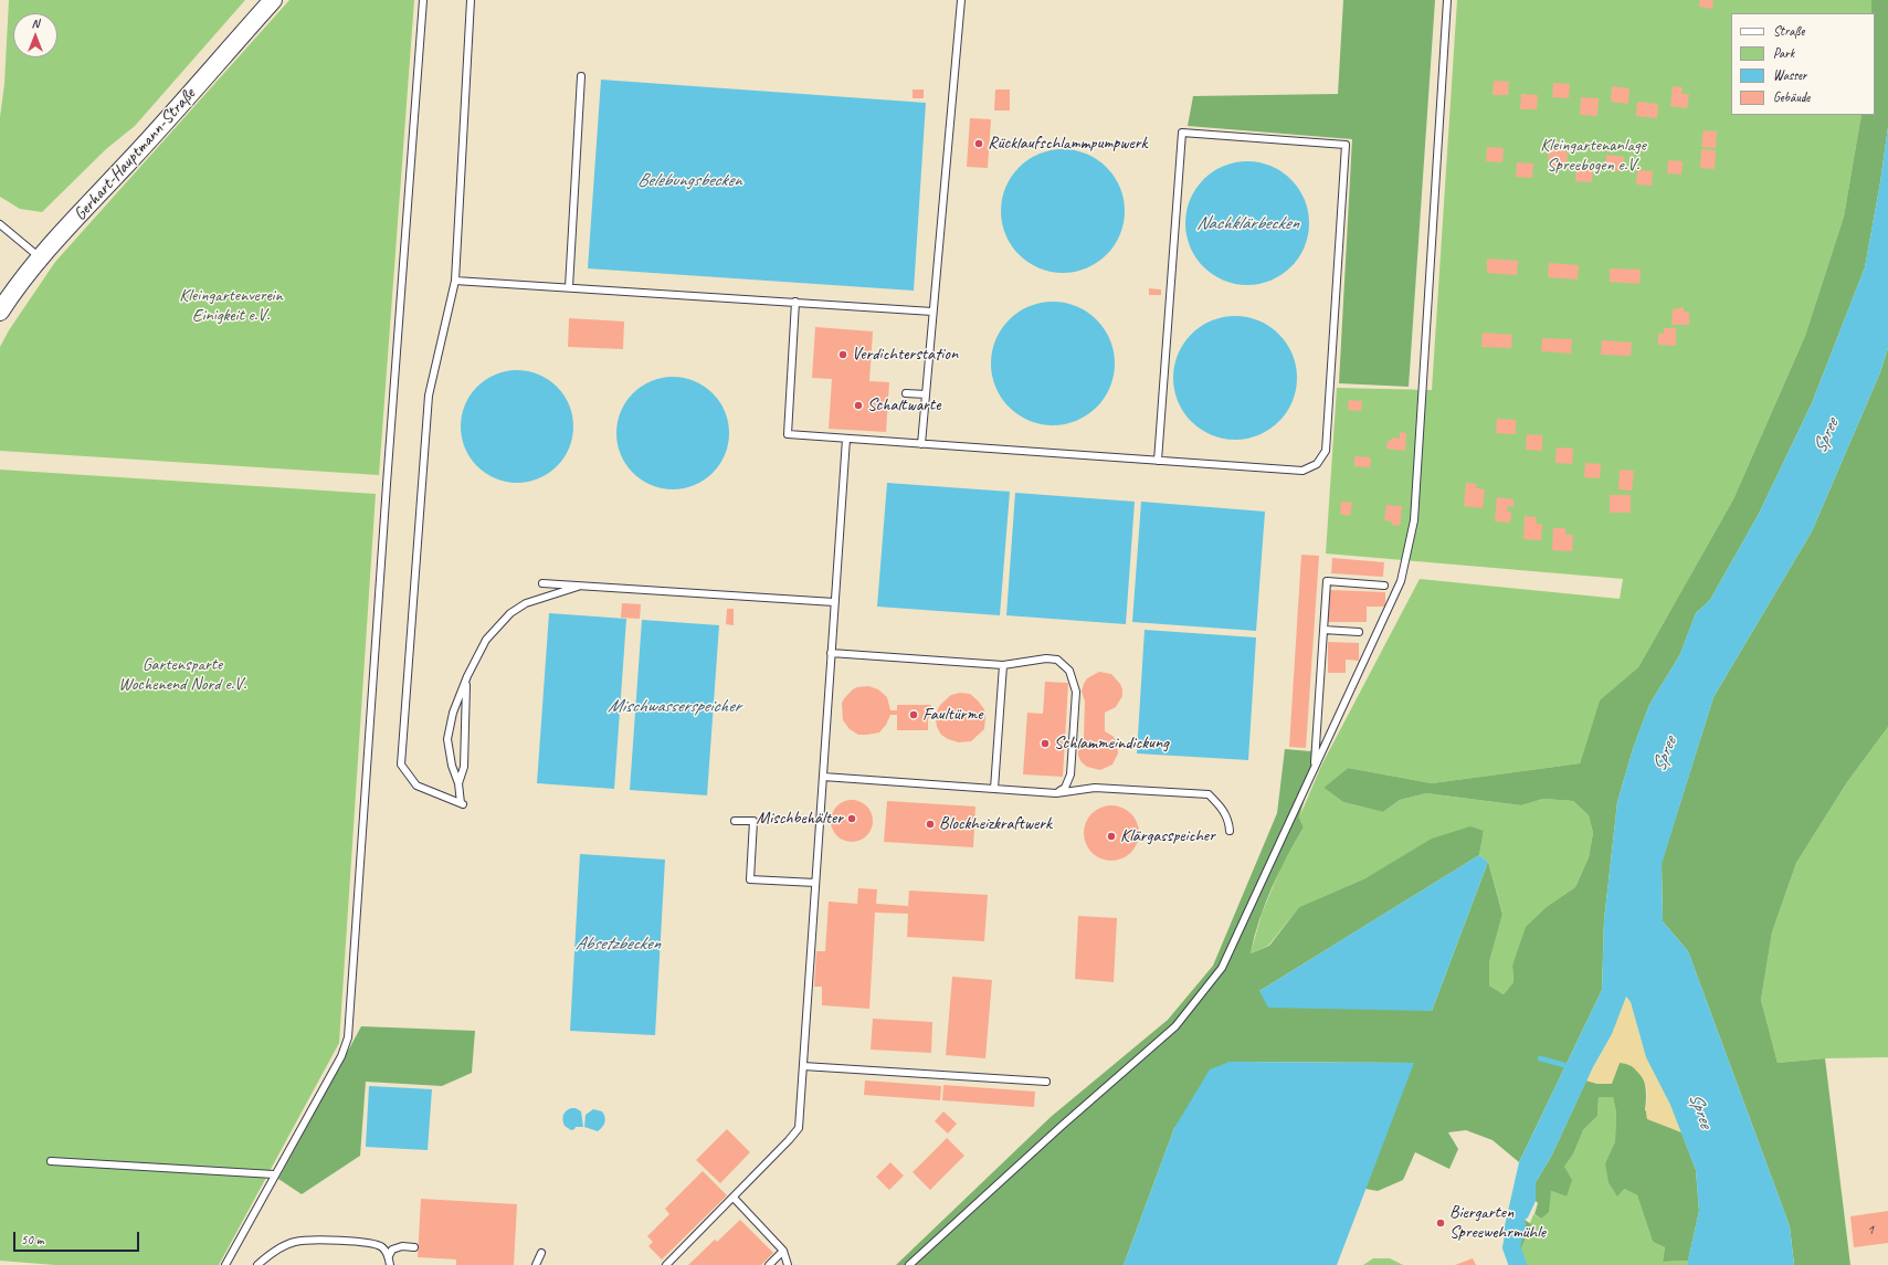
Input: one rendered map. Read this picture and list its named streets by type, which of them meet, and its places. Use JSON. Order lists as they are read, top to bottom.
{
  "streets": {
    "street": ["Gerhart-Hauptmann-Straße"]
  },
  "water": [
    "Belebungsbecken",
    "Nachklärbecken",
    "Spree",
    "Mischwasserspeicher",
    "Absetzbecken"
  ],
  "parks": ["Kleingartenanlage Spreebogen e.V.", "Kleingartenverein Einigkeit e.V.", "Gartensparte Wochenend Nord e.V."],
  "places": [
    "Rücklaufschlammpumpwerk",
    "Verdichterstation",
    "Schaltwarte",
    "Faultürme",
    "Schlammeindickung",
    "Mischbehälter",
    "Blockheizkraftwerk",
    "Klärgasspeicher",
    "Biergarten Spreewehrmühle"
  ],
  "house_numbers": ["1"],
  "legend": [
    "Straße",
    "Park",
    "Wasser",
    "Gebäude"
  ],
  "scale_bar": "50 m",
  "north": "top"
}
